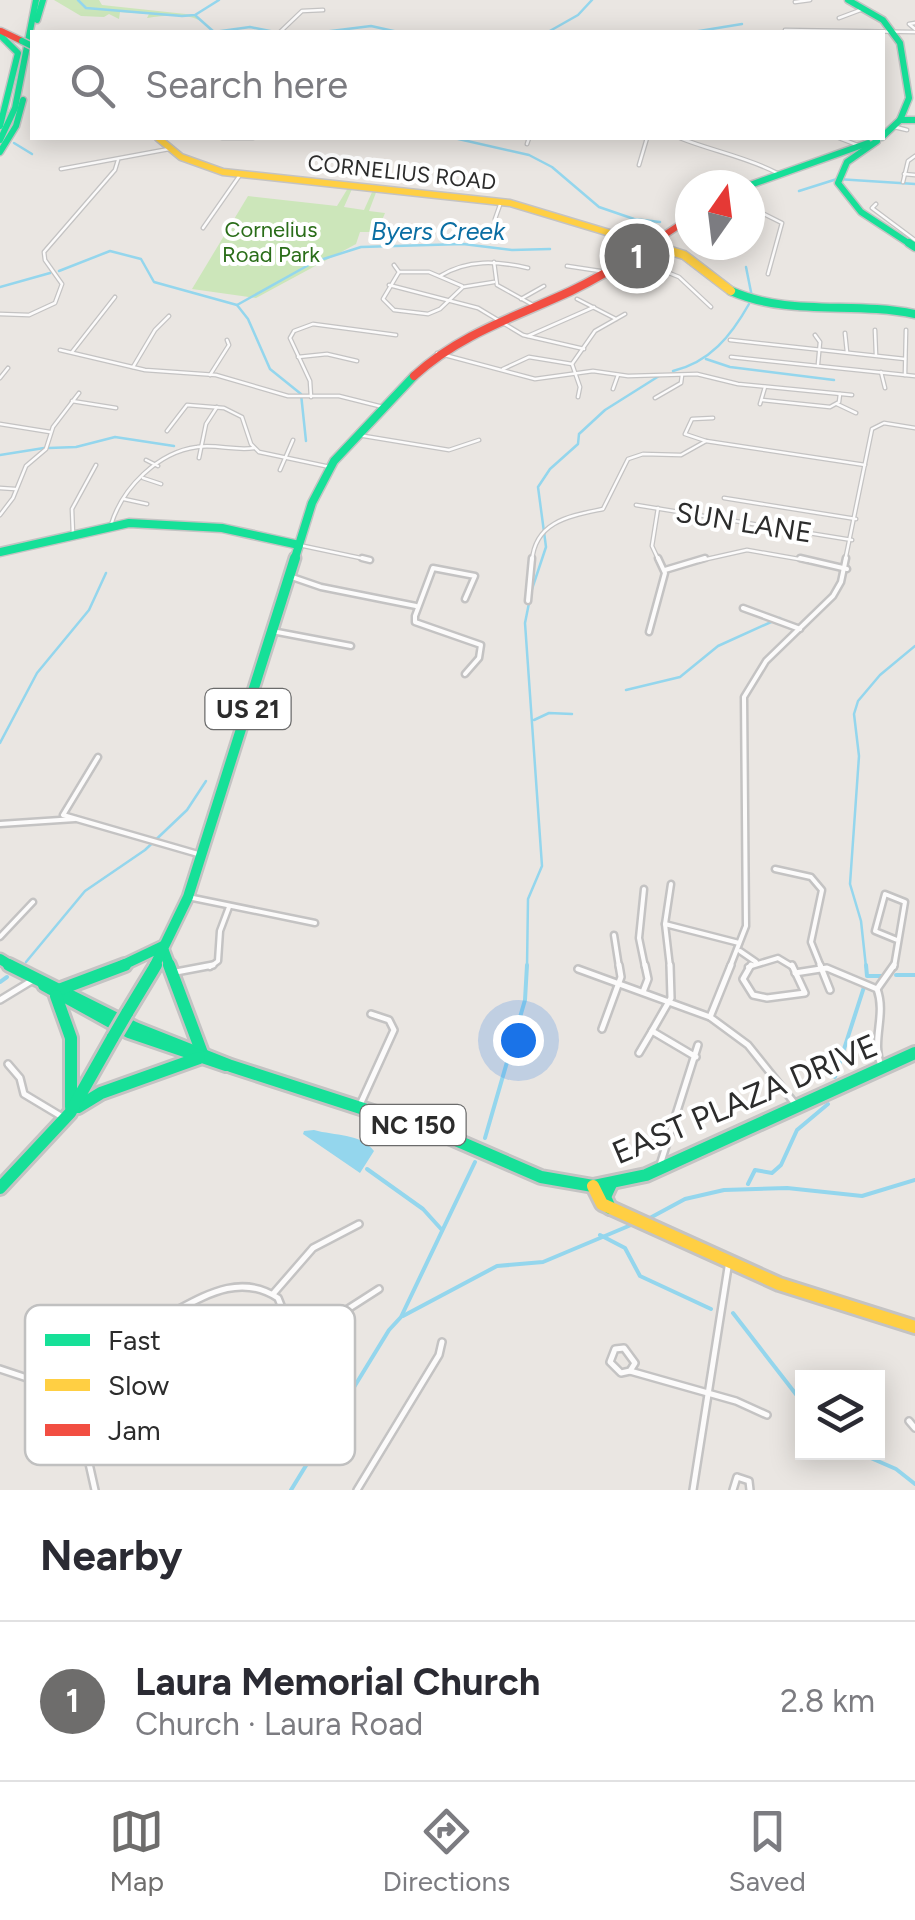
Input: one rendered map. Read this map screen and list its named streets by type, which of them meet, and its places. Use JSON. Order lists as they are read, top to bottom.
{
  "streets": {
    "main road": [
      "CORNELIUS ROAD",
      "US 21",
      "EAST PLAZA DRIVE",
      "NC 150"
    ],
    "street": ["SUN LANE"]
  },
  "crossings": [
    ["CORNELIUS ROAD", "US 21"],
    ["EAST PLAZA DRIVE", "NC 150"]
  ],
  "water": ["Byers Creek"],
  "parks": ["Cornelius Road Park"],
  "legend": ["Fast", "Slow", "Jam"],
  "north": "top",
  "page": {
    "search": "Search here",
    "pins": "1",
    "heading": "Nearby",
    "list": [
      {
        "mark": "1",
        "name": "Laura Memorial Church",
        "note": "Church · Laura Road",
        "value": "2.8 km"
      }
    ],
    "nav": ["Map", "Directions", "Saved"]
  }
}
